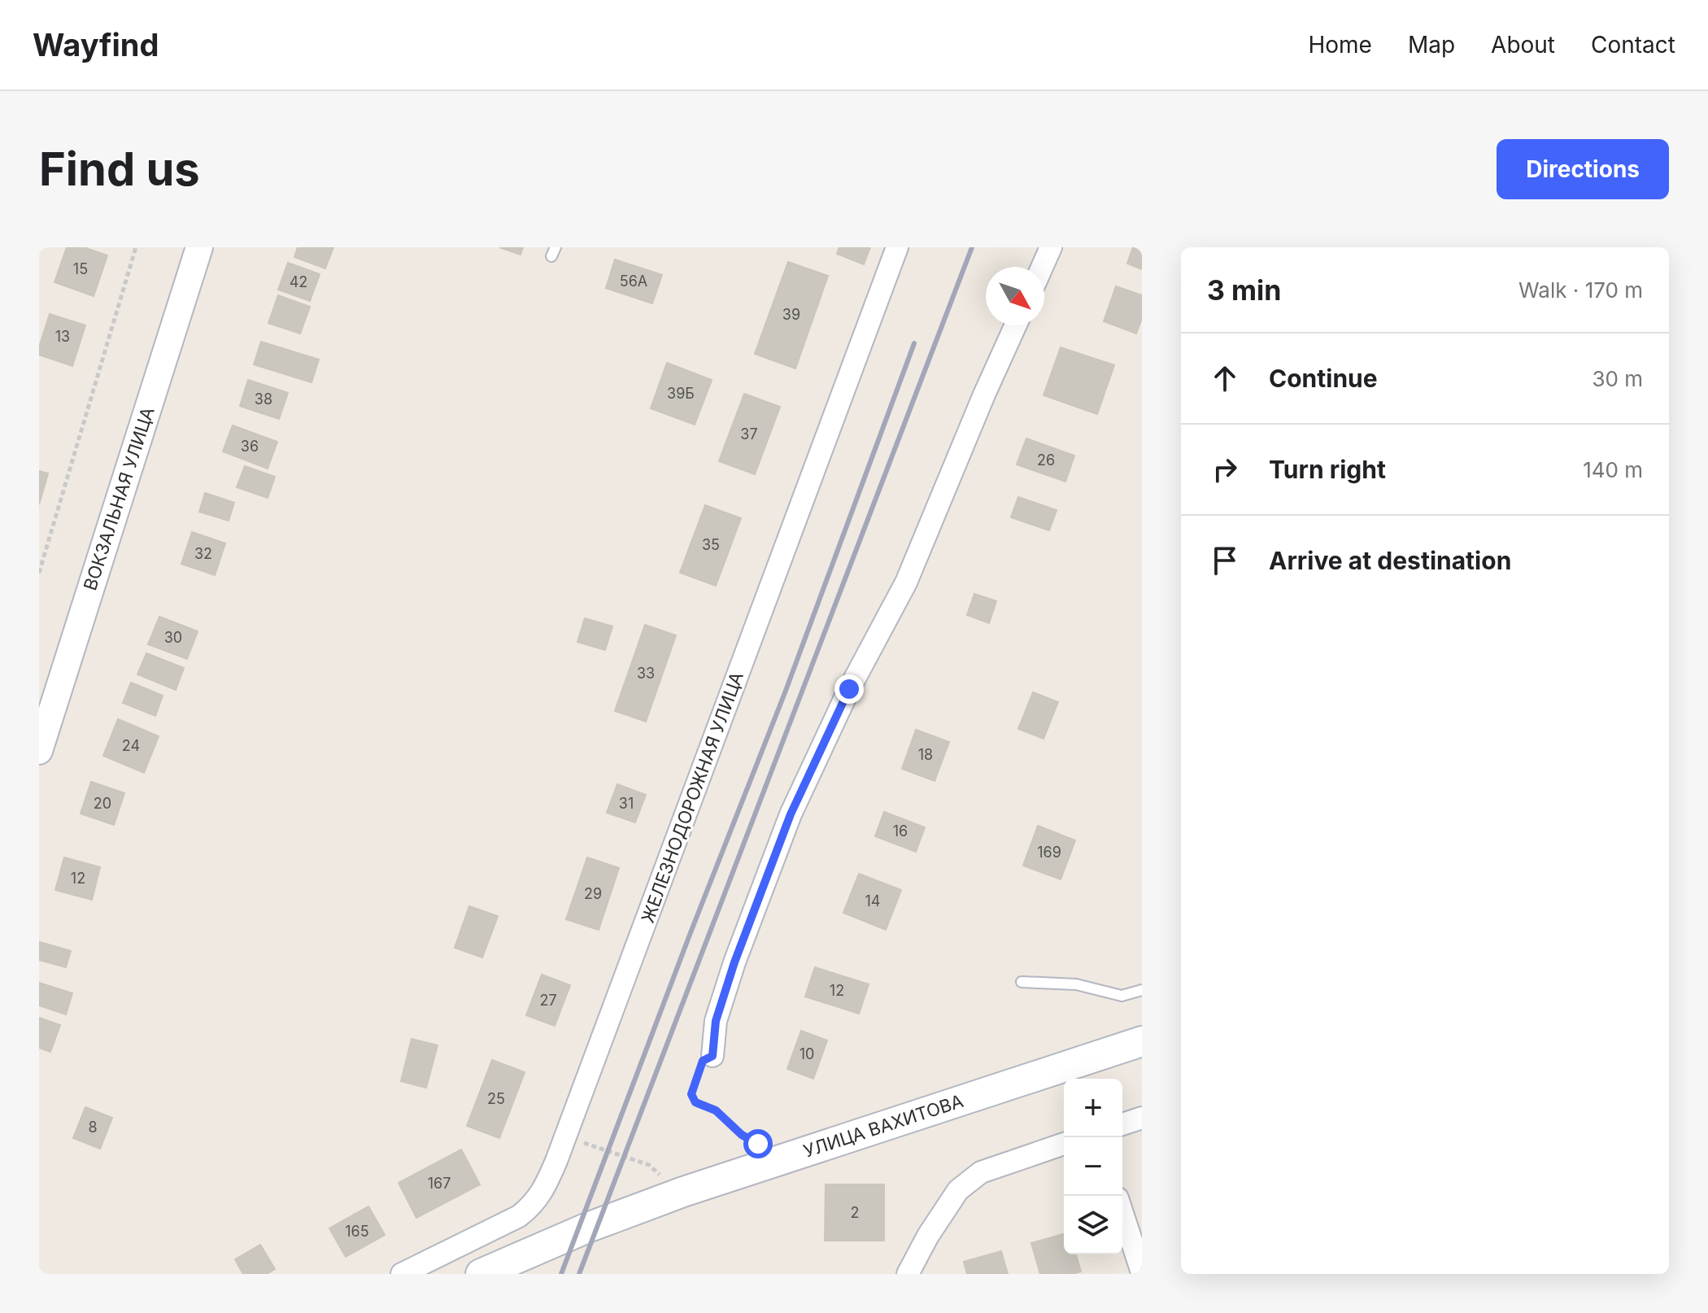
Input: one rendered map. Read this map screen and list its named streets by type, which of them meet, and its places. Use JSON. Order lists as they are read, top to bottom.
{
  "streets": {
    "main road": ["УЛИЦА ВАХИТОВА"],
    "street": ["ВОКЗАЛЬНАЯ УЛИЦА", "ЖЕЛЕЗНОДОРОЖНАЯ УЛИЦА"]
  },
  "house_numbers": [
    "15",
    "56А",
    "42",
    "39",
    "13",
    "39Б",
    "38",
    "37",
    "36",
    "26",
    "35",
    "32",
    "30",
    "33",
    "24",
    "18",
    "20",
    "31",
    "16",
    "169",
    "12",
    "29",
    "14",
    "12",
    "27",
    "10",
    "25",
    "8",
    "167",
    "2",
    "165"
  ],
  "north": "bottom right",
  "page": {
    "header": "Wayfind",
    "nav": [
      "Home",
      "Map",
      "About",
      "Contact"
    ],
    "buttons": "Directions",
    "title": "Find us",
    "heading": ["3 min", "Walk · 170 m"],
    "list": [
      ["Continue", "30 m"],
      ["Turn right", "140 m"],
      "Arrive at destination"
    ],
    "map_buttons": ["+", "−"]
  }
}
